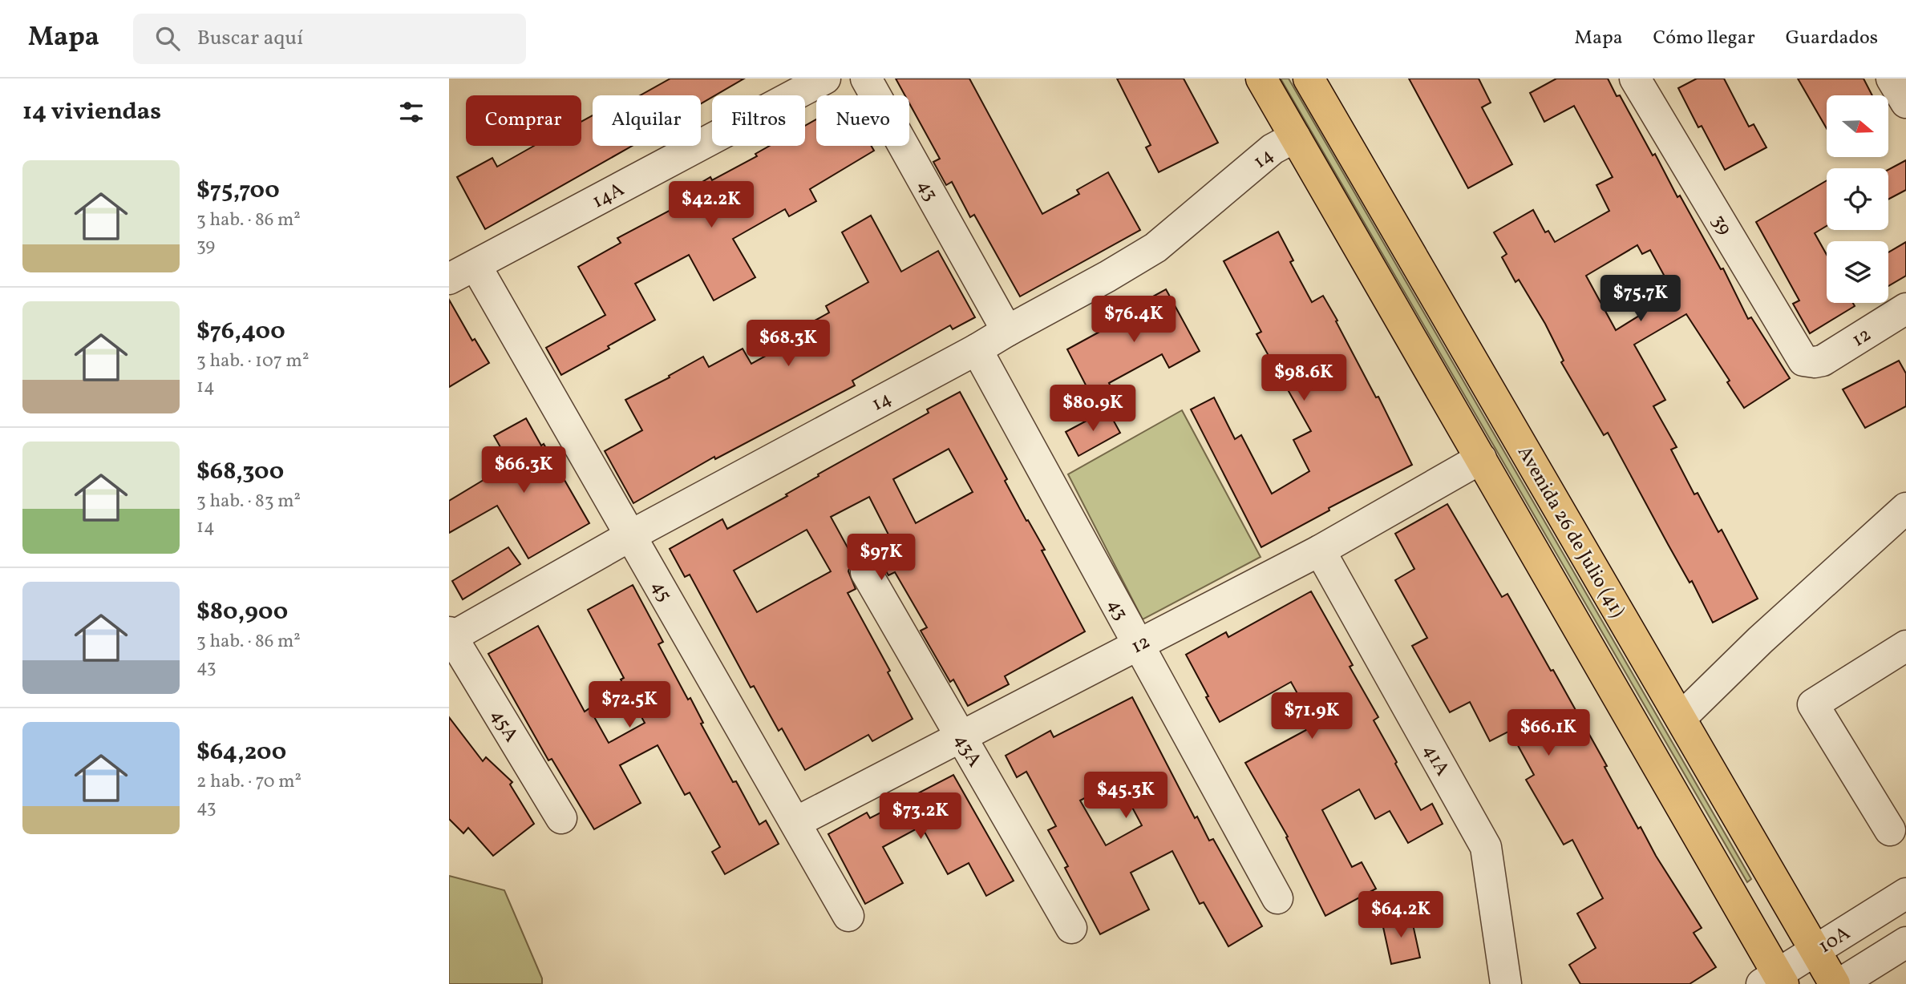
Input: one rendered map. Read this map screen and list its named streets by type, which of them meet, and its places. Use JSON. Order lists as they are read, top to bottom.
{
  "streets": {
    "main road": ["Avenida 26 de Julio (41)"],
    "street": [
      "14",
      "43",
      "14A",
      "39",
      "12",
      "45",
      "45A",
      "43A",
      "41A",
      "10A"
    ]
  },
  "crossings": [
    ["14", "43"],
    ["14", "45"],
    ["14", "45A"],
    ["43", "12"],
    ["14A", "45"],
    ["39", "12"],
    ["12", "45"],
    ["12", "43A"],
    ["12", "41A"],
    ["Avenida 26 de Julio (41)", "10A"]
  ],
  "north": "right",
  "page": {
    "header": "Mapa",
    "search": "Buscar aquí",
    "nav": ["Mapa", "Cómo llegar", "Guardados"],
    "heading": "14 viviendas",
    "chip": [
      "Comprar",
      "Alquilar",
      "Filtros",
      "Nuevo"
    ],
    "list": [
      {
        "name": "$75,700",
        "note": "3 hab. · 86 m² · 39"
      },
      {
        "name": "$76,400",
        "note": "3 hab. · 107 m² · 14"
      },
      {
        "name": "$68,300",
        "note": "3 hab. · 83 m² · 14"
      },
      {
        "name": "$80,900",
        "note": "3 hab. · 86 m² · 43"
      },
      {
        "name": "$64,200",
        "note": "2 hab. · 70 m² · 43"
      }
    ],
    "price": [
      "$42.2K",
      "$75.7K",
      "$76.4K",
      "$68.3K",
      "$98.6K",
      "$80.9K",
      "$66.3K",
      "$97K",
      "$72.5K",
      "$71.9K",
      "$66.1K",
      "$45.3K",
      "$73.2K",
      "$64.2K"
    ]
  }
}
